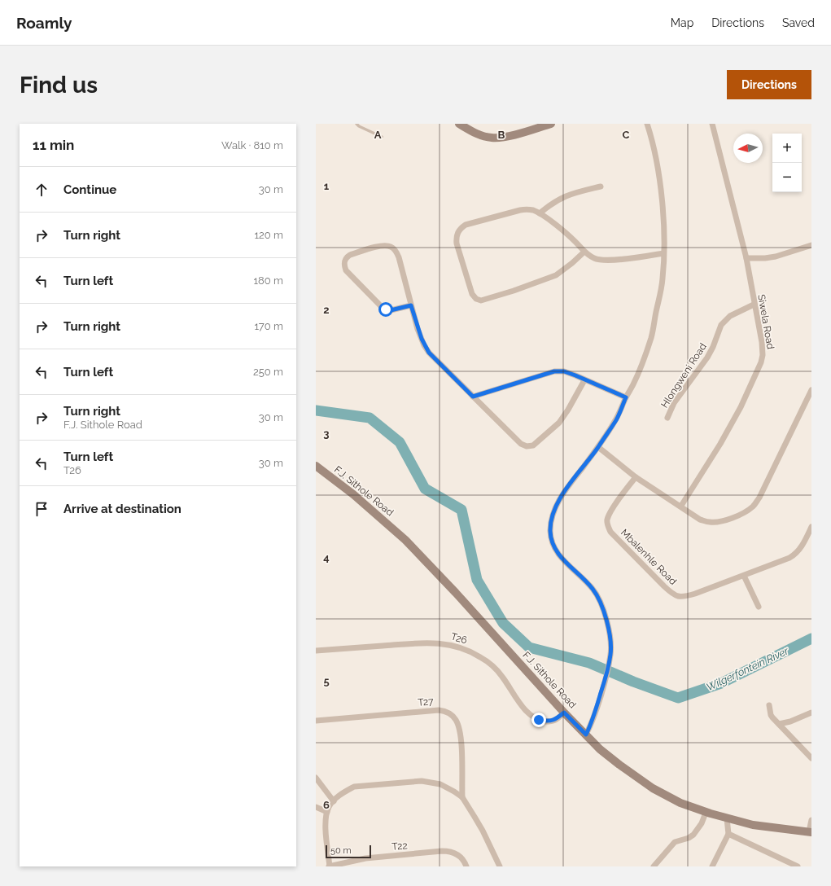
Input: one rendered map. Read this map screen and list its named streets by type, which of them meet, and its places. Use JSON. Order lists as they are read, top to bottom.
{
  "streets": {
    "street": [
      "Siwela Road",
      "Hlongweni Road",
      "F.J. Sithole Road",
      "Mbalenhle Road",
      "T26",
      "T27",
      "T22"
    ]
  },
  "crossings": [
    ["Siwela Road", "Hlongweni Road"],
    ["F.J. Sithole Road", "T26"]
  ],
  "water": ["Wilgerfontein River"],
  "scale_bar": "50 m",
  "north": "left",
  "page": {
    "header": "Roamly",
    "nav": ["Map", "Directions", "Saved"],
    "buttons": "Directions",
    "title": "Find us",
    "heading": ["11 min", "Walk · 810 m"],
    "map_buttons": ["+", "−"],
    "list": [
      ["Continue", "30 m"],
      ["Turn right", "120 m"],
      ["Turn left", "180 m"],
      ["Turn right", "170 m"],
      ["Turn left", "250 m"],
      ["Turn right", "F.J. Sithole Road", "30 m"],
      ["Turn left", "T26", "30 m"],
      "Arrive at destination"
    ],
    "scale": "50 m"
  },
  "grid": {
    "columns": ["A", "B", "C"],
    "rows": [
      "1",
      "2",
      "3",
      "4",
      "5",
      "6"
    ]
  }
}
